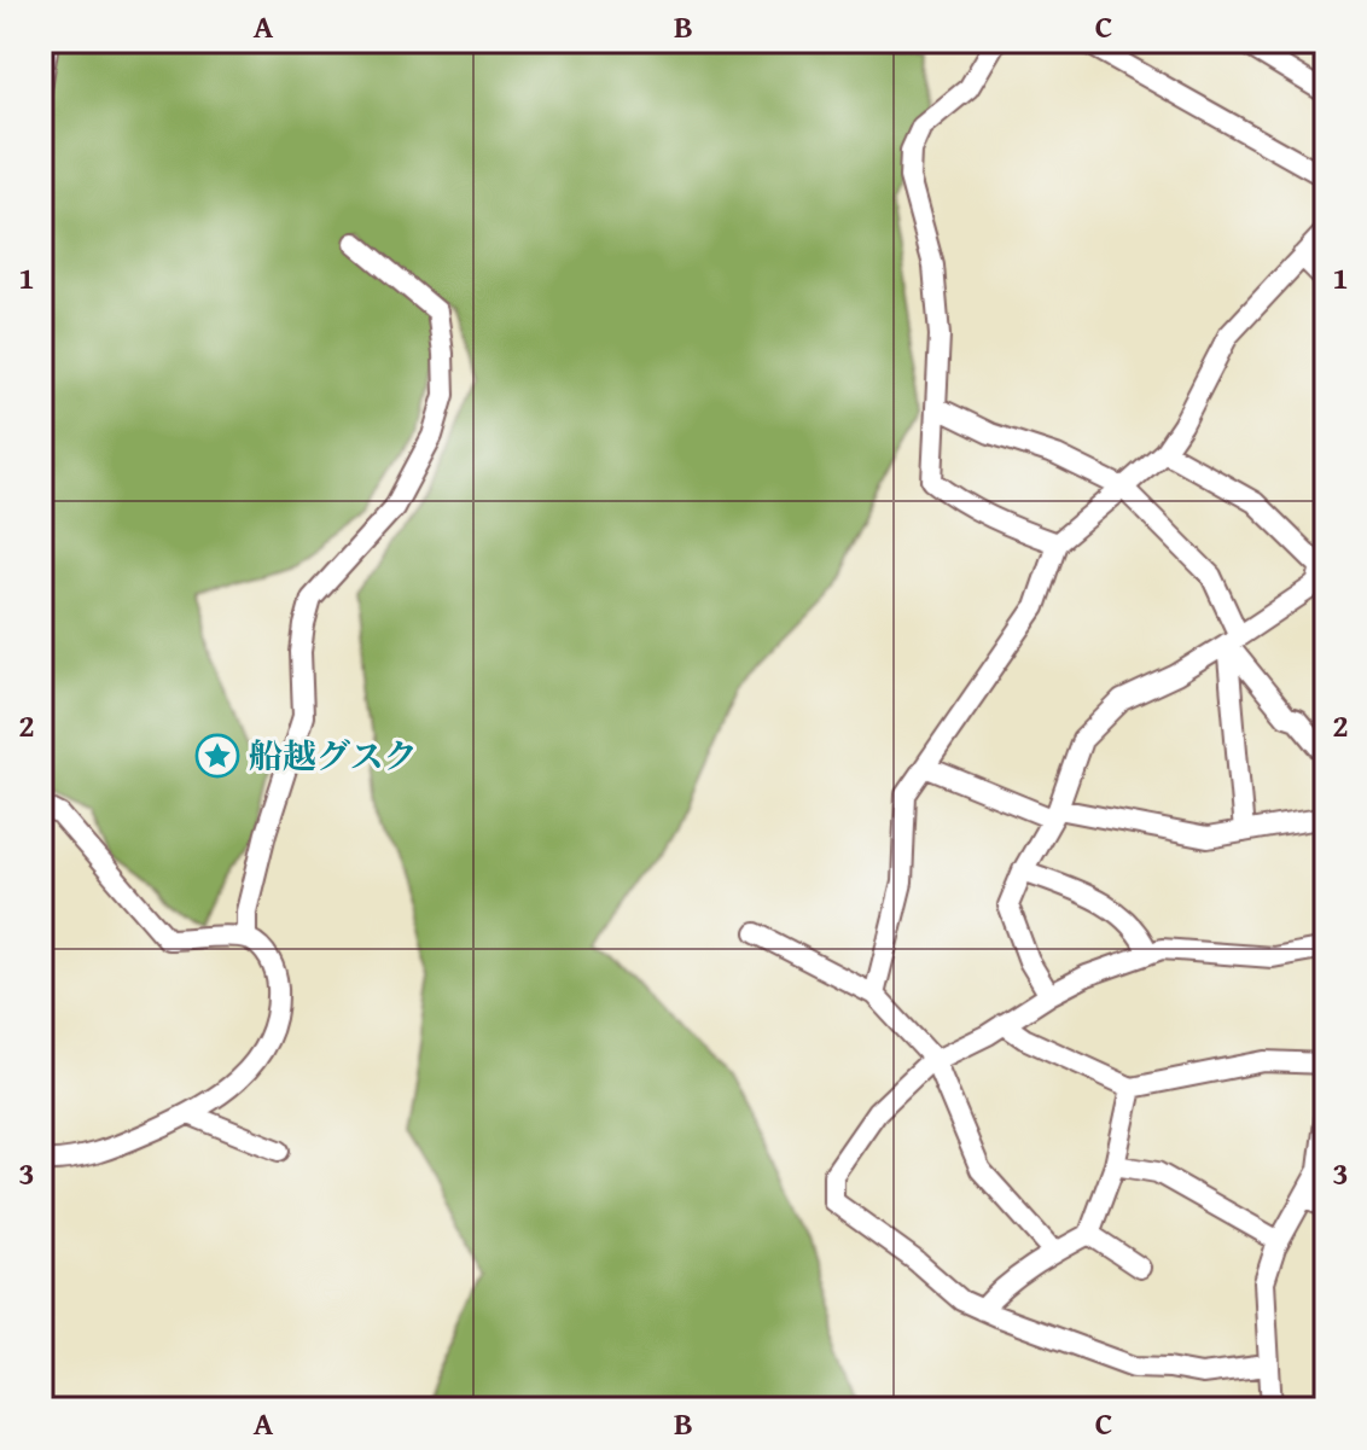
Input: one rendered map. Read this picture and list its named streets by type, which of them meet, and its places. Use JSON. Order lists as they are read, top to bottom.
{
  "places": {
    "place": ["船越グスク"]
  },
  "grid": {
    "columns": ["A", "B", "C"],
    "rows": ["1", "2", "3"]
  }
}
